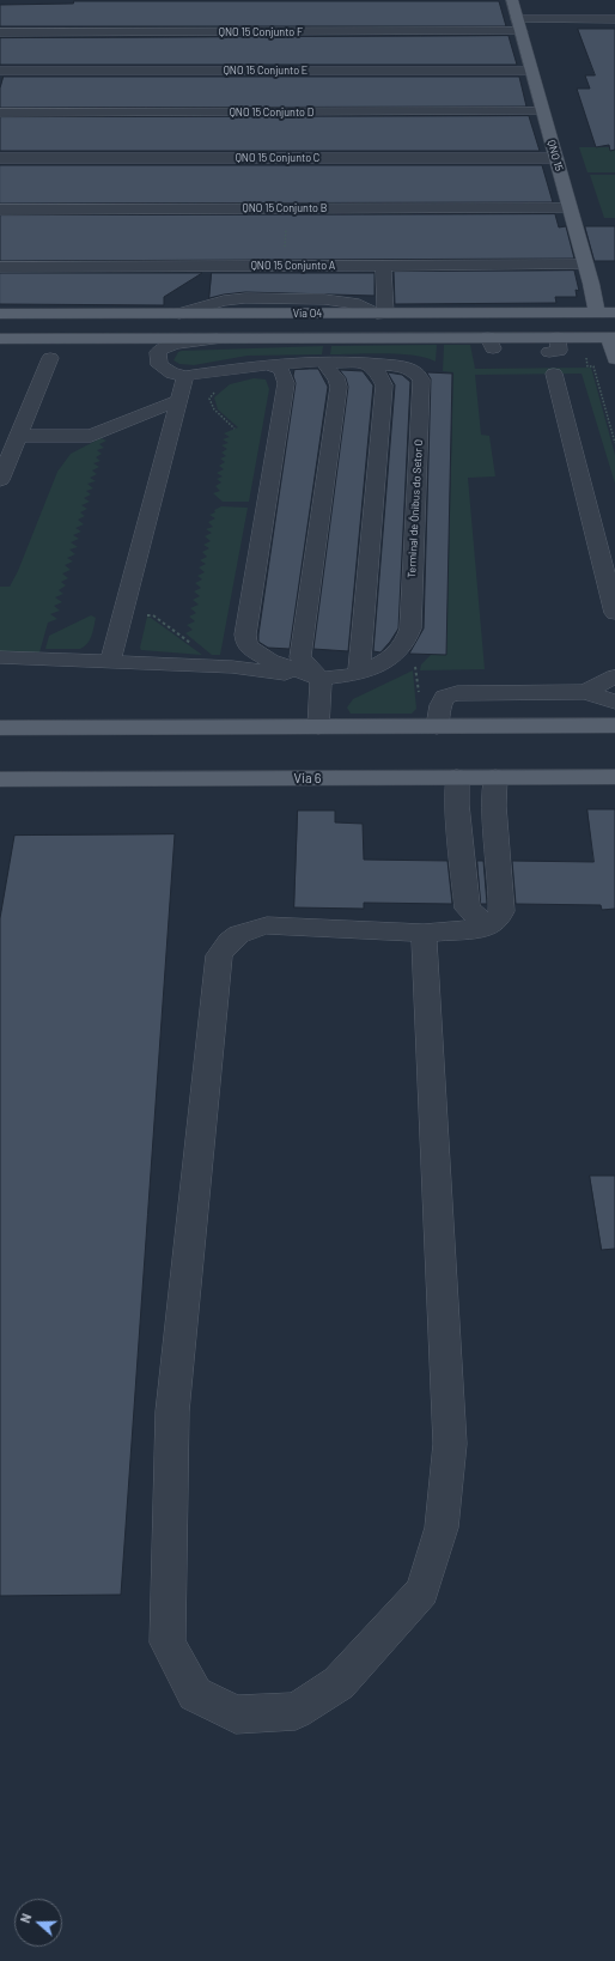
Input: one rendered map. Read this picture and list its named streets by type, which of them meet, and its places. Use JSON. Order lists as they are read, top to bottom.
{
  "streets": {
    "main road": ["QNO 15", "Via O4", "Via 6"],
    "street": [
      "QNO 15 Conjunto F",
      "QNO 15 Conjunto E",
      "QNO 15 Conjunto D",
      "QNO 15 Conjunto C",
      "QNO 15 Conjunto B",
      "QNO 15 Conjunto A",
      "Terminal de Ônibus do Setor O"
    ]
  },
  "crossings": [
    ["QNO 15 Conjunto F", "QNO 15"],
    ["QNO 15 Conjunto E", "QNO 15"],
    ["QNO 15 Conjunto D", "QNO 15"],
    ["QNO 15", "QNO 15 Conjunto C"],
    ["QNO 15", "QNO 15 Conjunto B"],
    ["QNO 15", "QNO 15 Conjunto A"],
    ["QNO 15", "Via O4"],
    ["Via O4", "Terminal de Ônibus do Setor O"]
  ],
  "north": "left"
}
